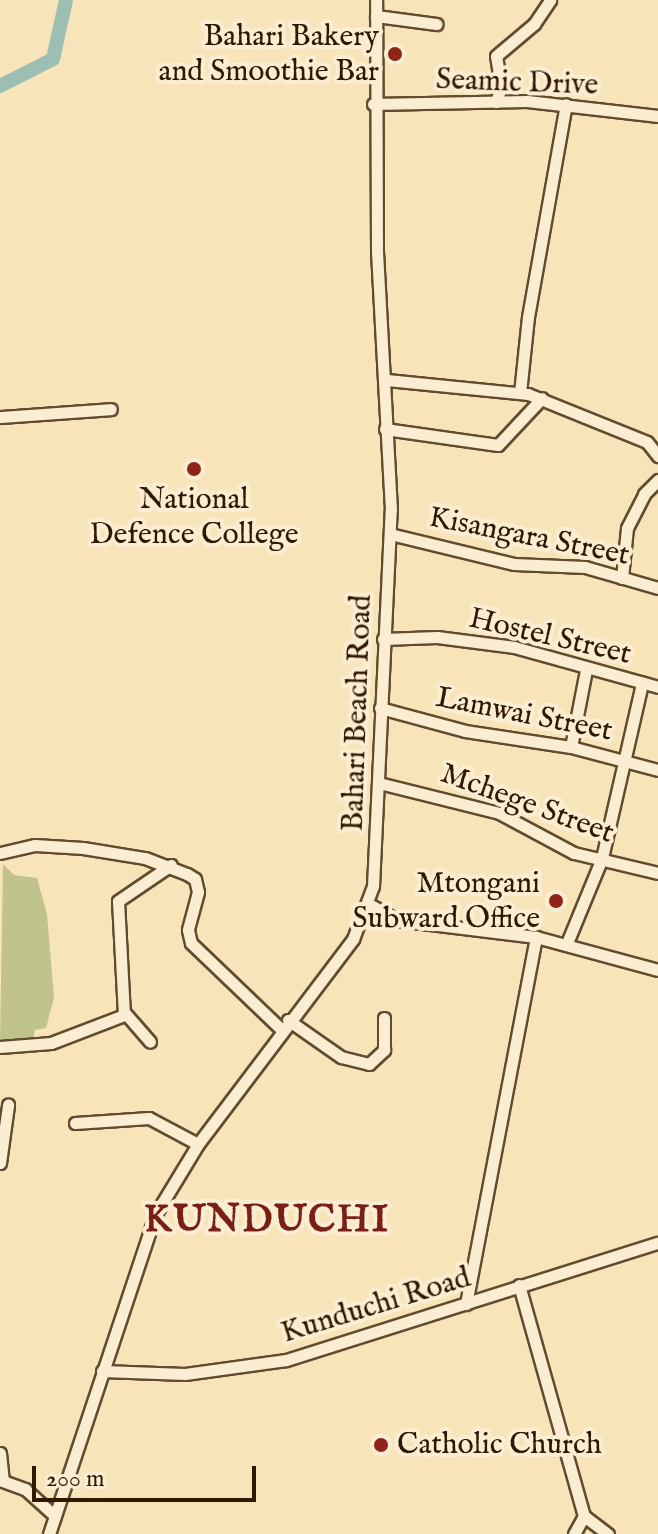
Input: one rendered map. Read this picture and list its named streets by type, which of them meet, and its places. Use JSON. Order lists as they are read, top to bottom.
{
  "streets": {
    "street": [
      "Seamic Drive",
      "Kisangara Street",
      "Hostel Street",
      "Bahari Beach Road",
      "Lamwai Street",
      "Mchege Street",
      "Kunduchi Road"
    ]
  },
  "crossings": [
    ["Seamic Drive", "Bahari Beach Road"],
    ["Kisangara Street", "Bahari Beach Road"],
    ["Hostel Street", "Bahari Beach Road"],
    ["Bahari Beach Road", "Lamwai Street"],
    ["Bahari Beach Road", "Mchege Street"],
    ["Bahari Beach Road", "Kunduchi Road"]
  ],
  "districts": ["KUNDUCHI"],
  "places": [
    "Bahari Bakery and Smoothie Bar",
    "National Defence College",
    "Mtongani Subward Office",
    "Catholic Church"
  ],
  "scale_bar": "200 m"
}
